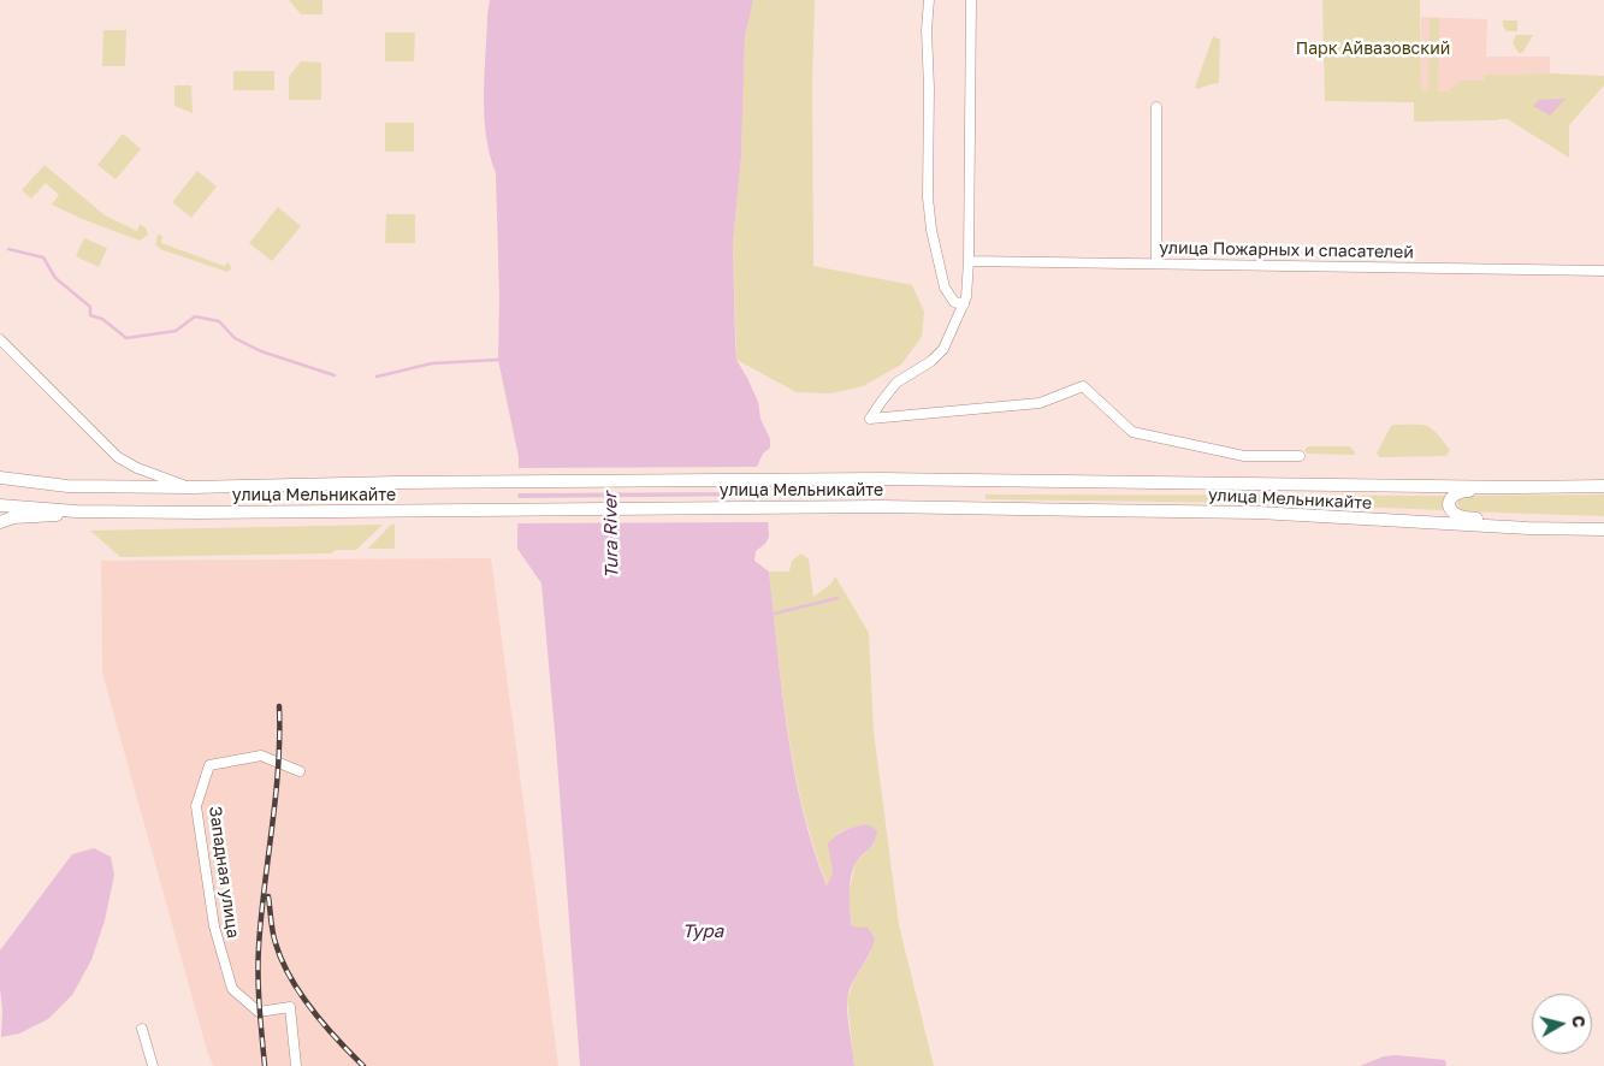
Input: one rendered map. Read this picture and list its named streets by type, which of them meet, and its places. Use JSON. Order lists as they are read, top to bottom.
{
  "streets": {
    "main road": ["улица Мельникайте"],
    "street": ["улица Пожарных и спасателей", "Западная улица"]
  },
  "water": ["Tura River", "Тура"],
  "parks": ["Парк Айвазовский"],
  "north": "right"
}
